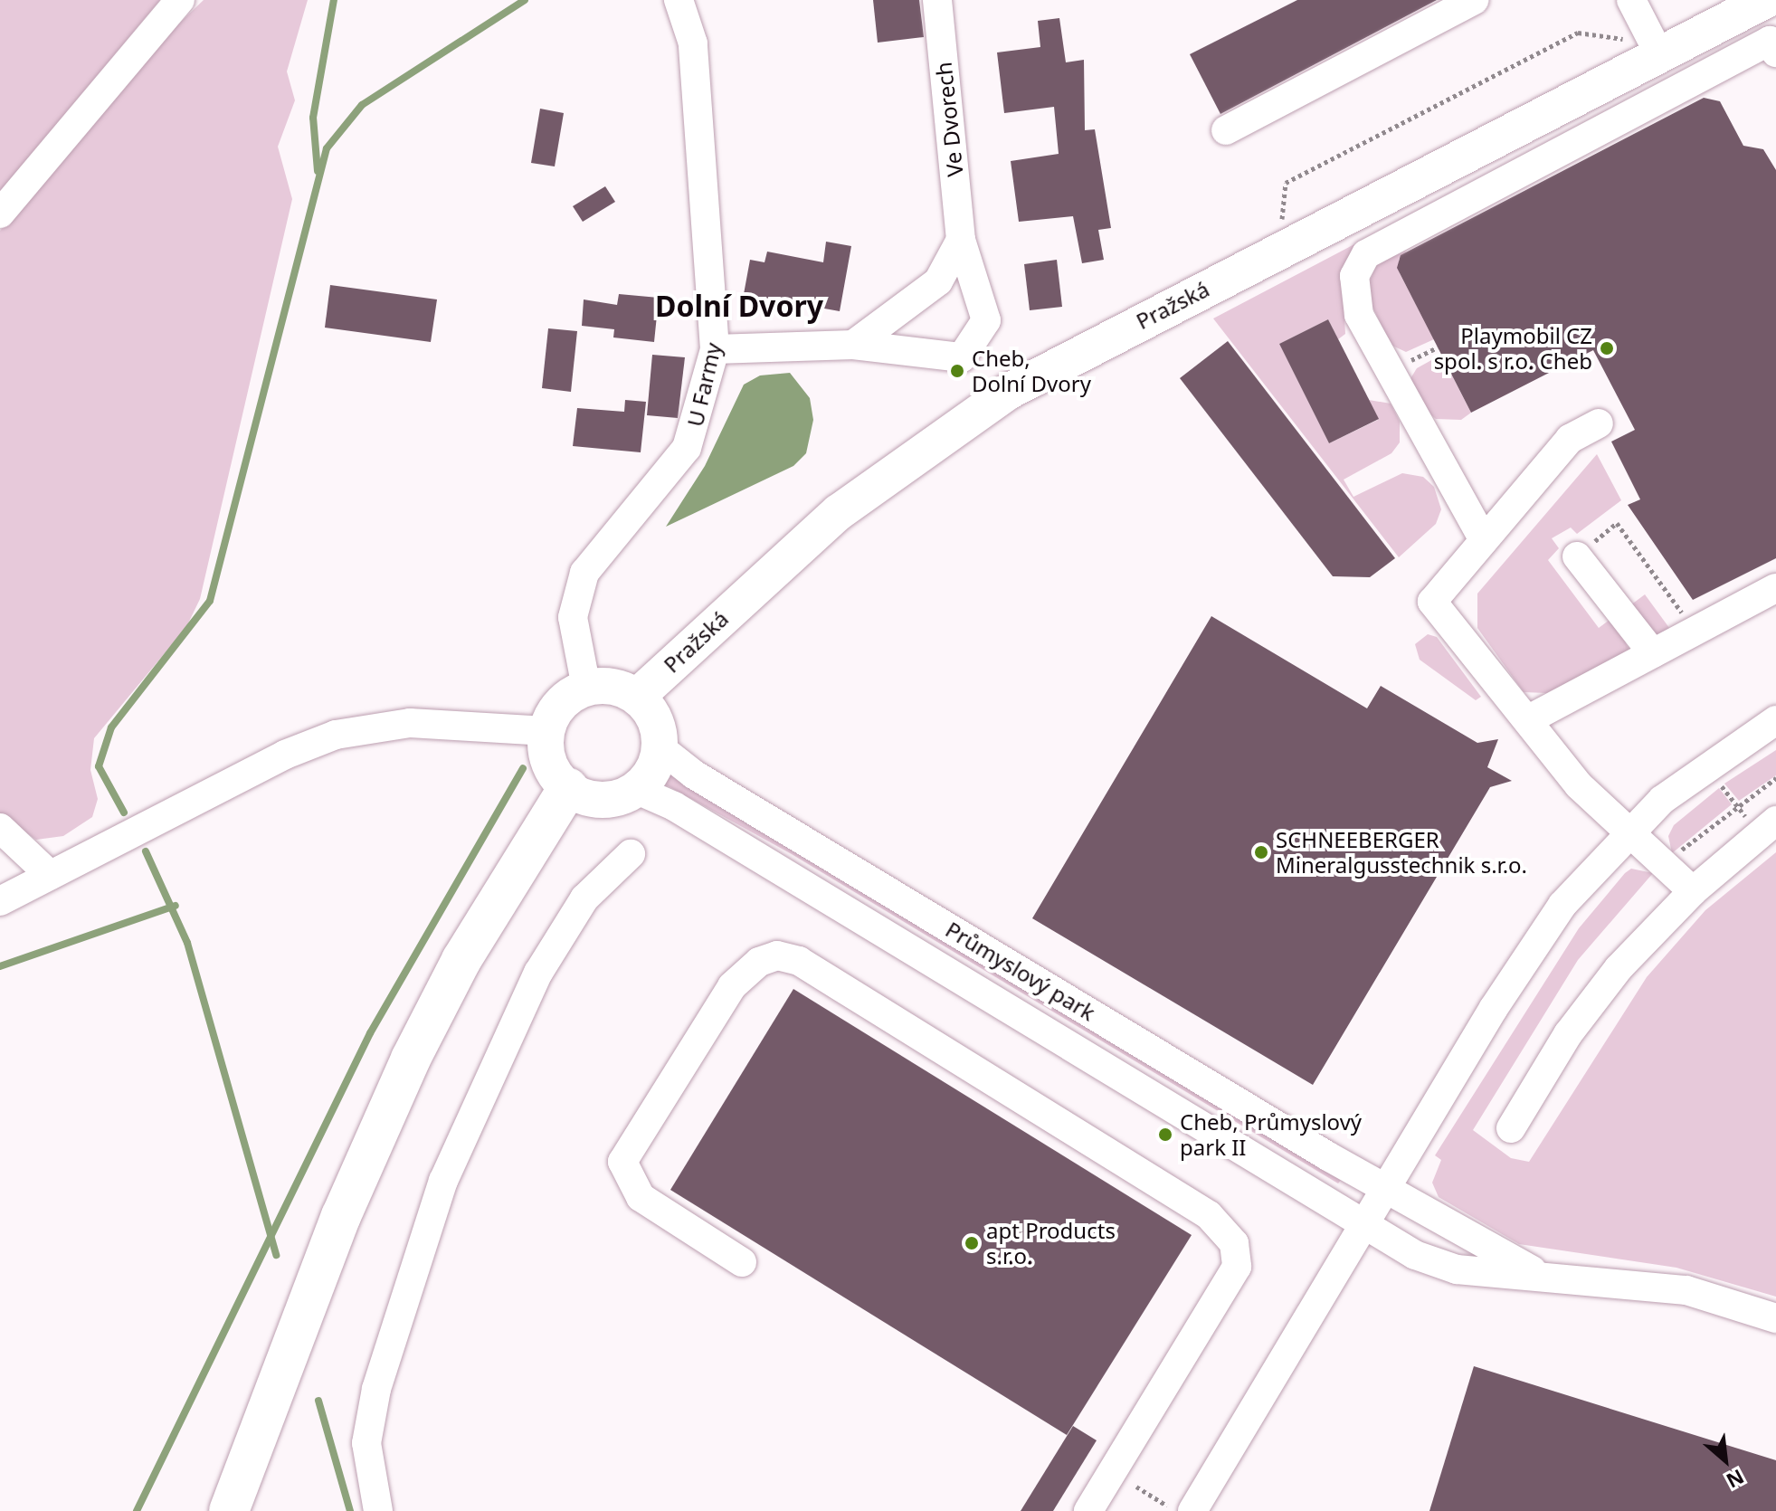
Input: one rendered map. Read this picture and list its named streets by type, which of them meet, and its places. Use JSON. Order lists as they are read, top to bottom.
{
  "streets": {
    "main road": ["Pražská"],
    "street": ["Ve Dvorech", "U Farmy", "Průmyslový park"]
  },
  "crossings": [
    ["Ve Dvorech", "U Farmy"],
    ["Pražská", "U Farmy"],
    ["Pražská", "Průmyslový park"],
    ["U Farmy", "Průmyslový park"]
  ],
  "districts": ["Dolní Dvory"],
  "places": [
    "Playmobil CZ spol. s r.o. Cheb",
    "Cheb, Dolní Dvory",
    "SCHNEEBERGER Mineralgusstechnik s.r.o.",
    "Cheb, Průmyslový park II",
    "apt Products s.r.o."
  ],
  "north": "bottom right"
}
